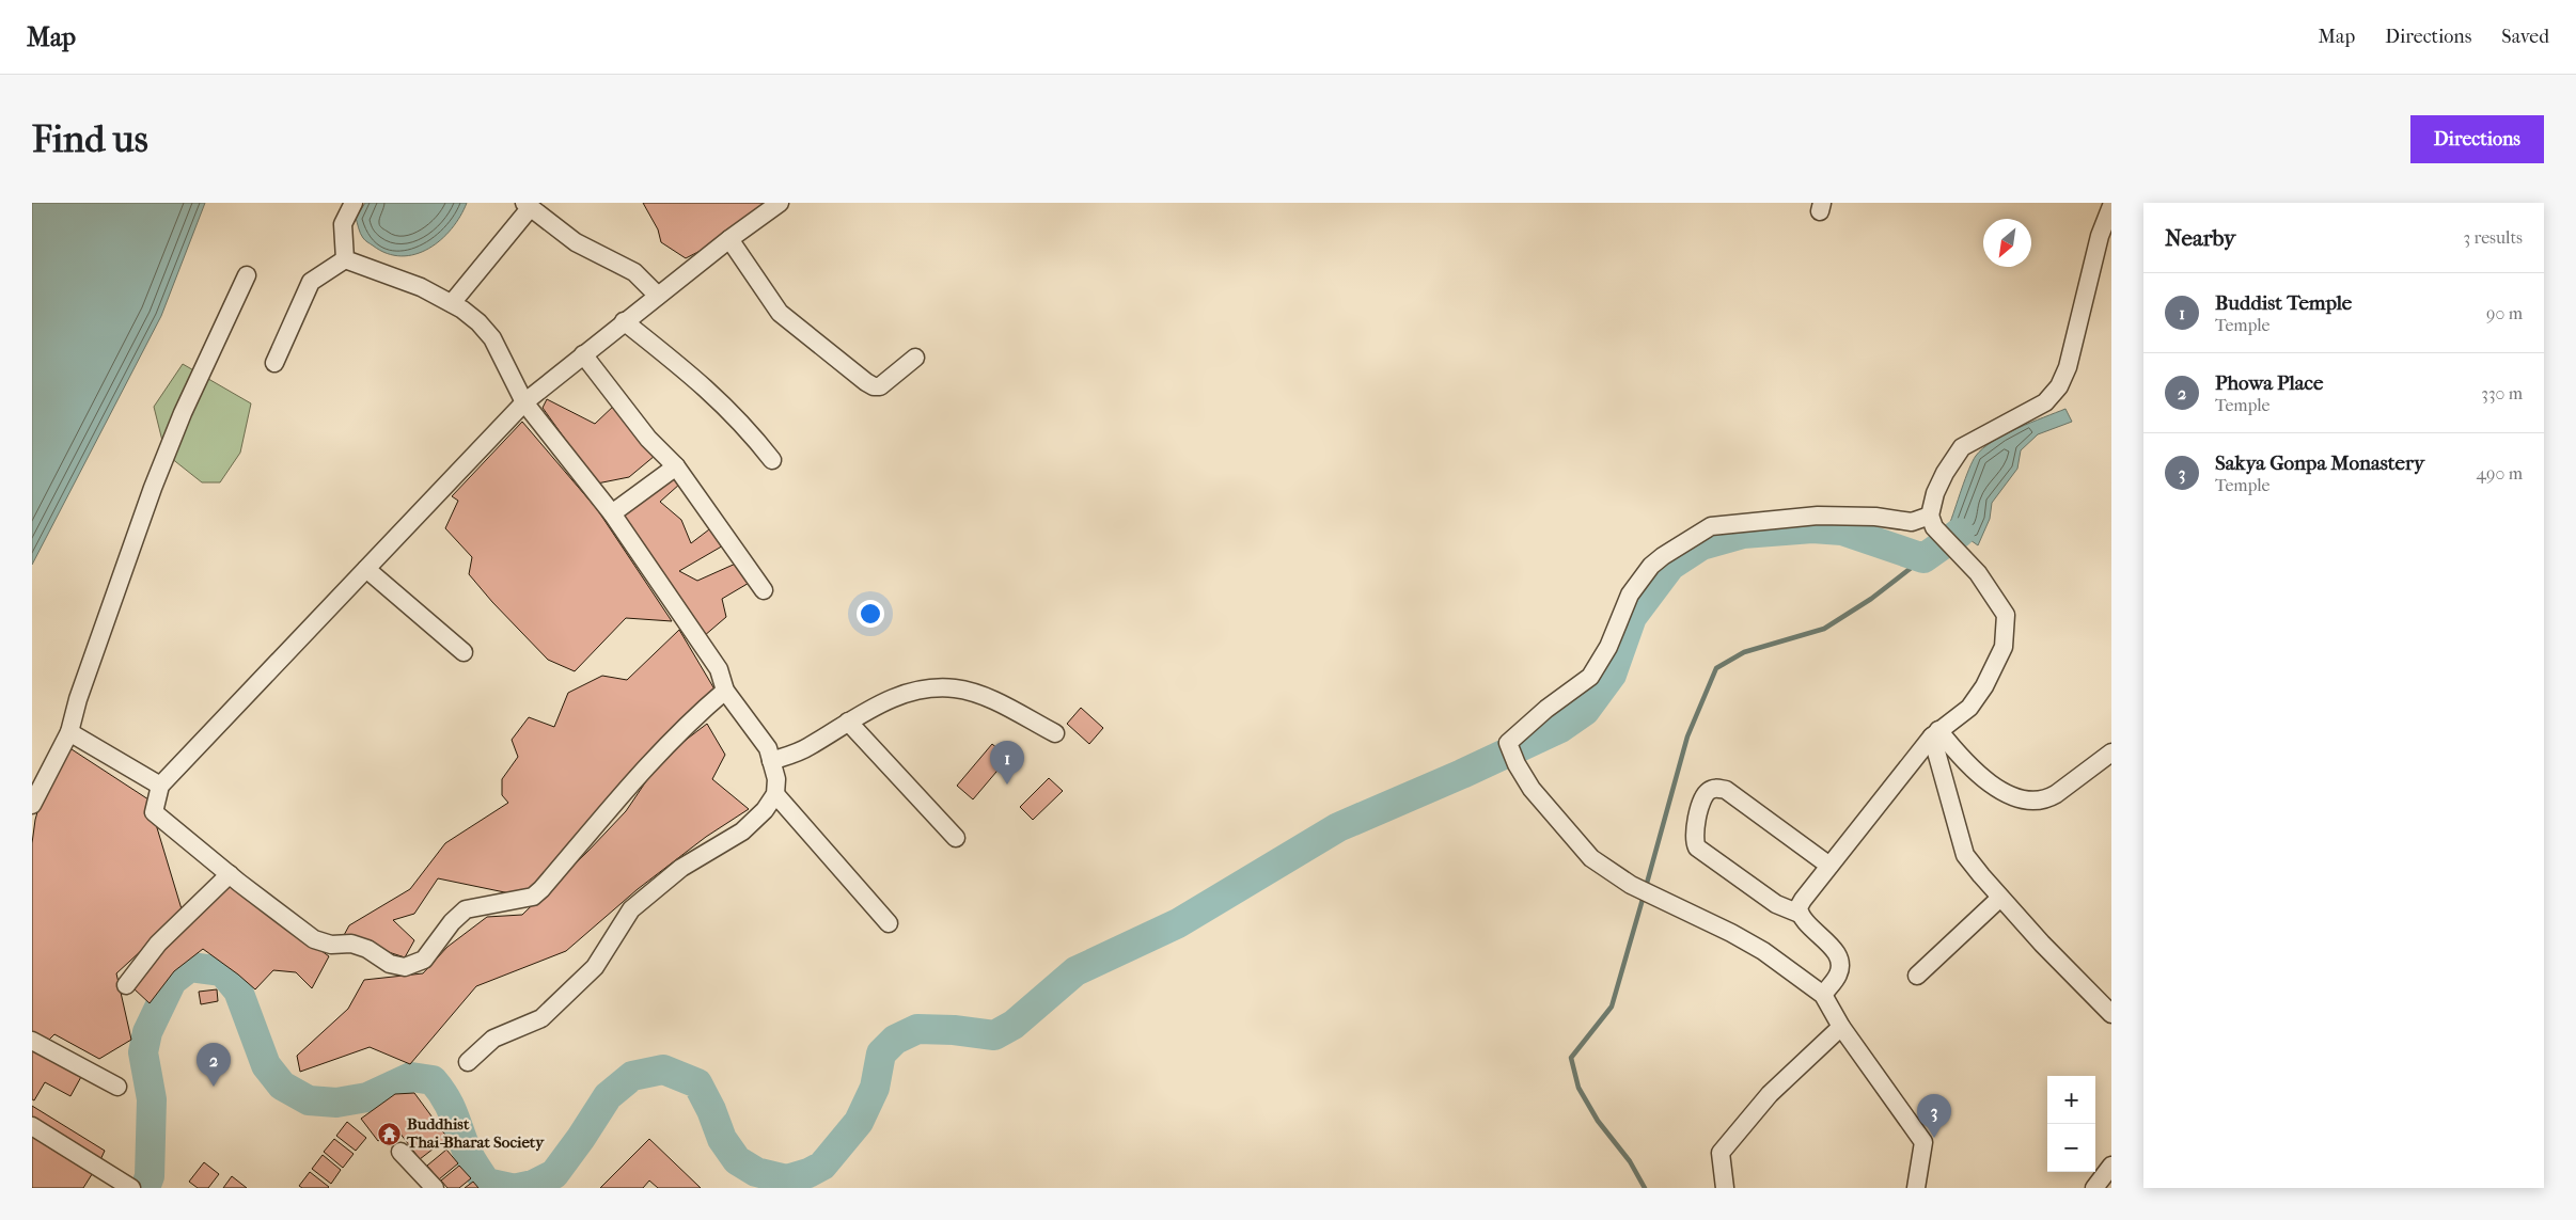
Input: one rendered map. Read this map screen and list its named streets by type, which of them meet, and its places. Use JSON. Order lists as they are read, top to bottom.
{
  "places": {
    "temple": ["Buddhist Thai-Bharat Society"]
  },
  "north": "bottom left",
  "page": {
    "header": "Map",
    "nav": ["Map", "Directions", "Saved"],
    "buttons": "Directions",
    "title": "Find us",
    "heading": ["Nearby", "3 results"],
    "list": [
      {
        "mark": "1",
        "name": "Buddist Temple",
        "note": "Temple",
        "value": "90 m"
      },
      {
        "mark": "2",
        "name": "Phowa Place",
        "note": "Temple",
        "value": "330 m"
      },
      {
        "mark": "3",
        "name": "Sakya Gonpa Monastery",
        "note": "Temple",
        "value": "490 m"
      }
    ],
    "pins": ["1", "2", "3"],
    "map_buttons": ["+", "−"]
  }
}
